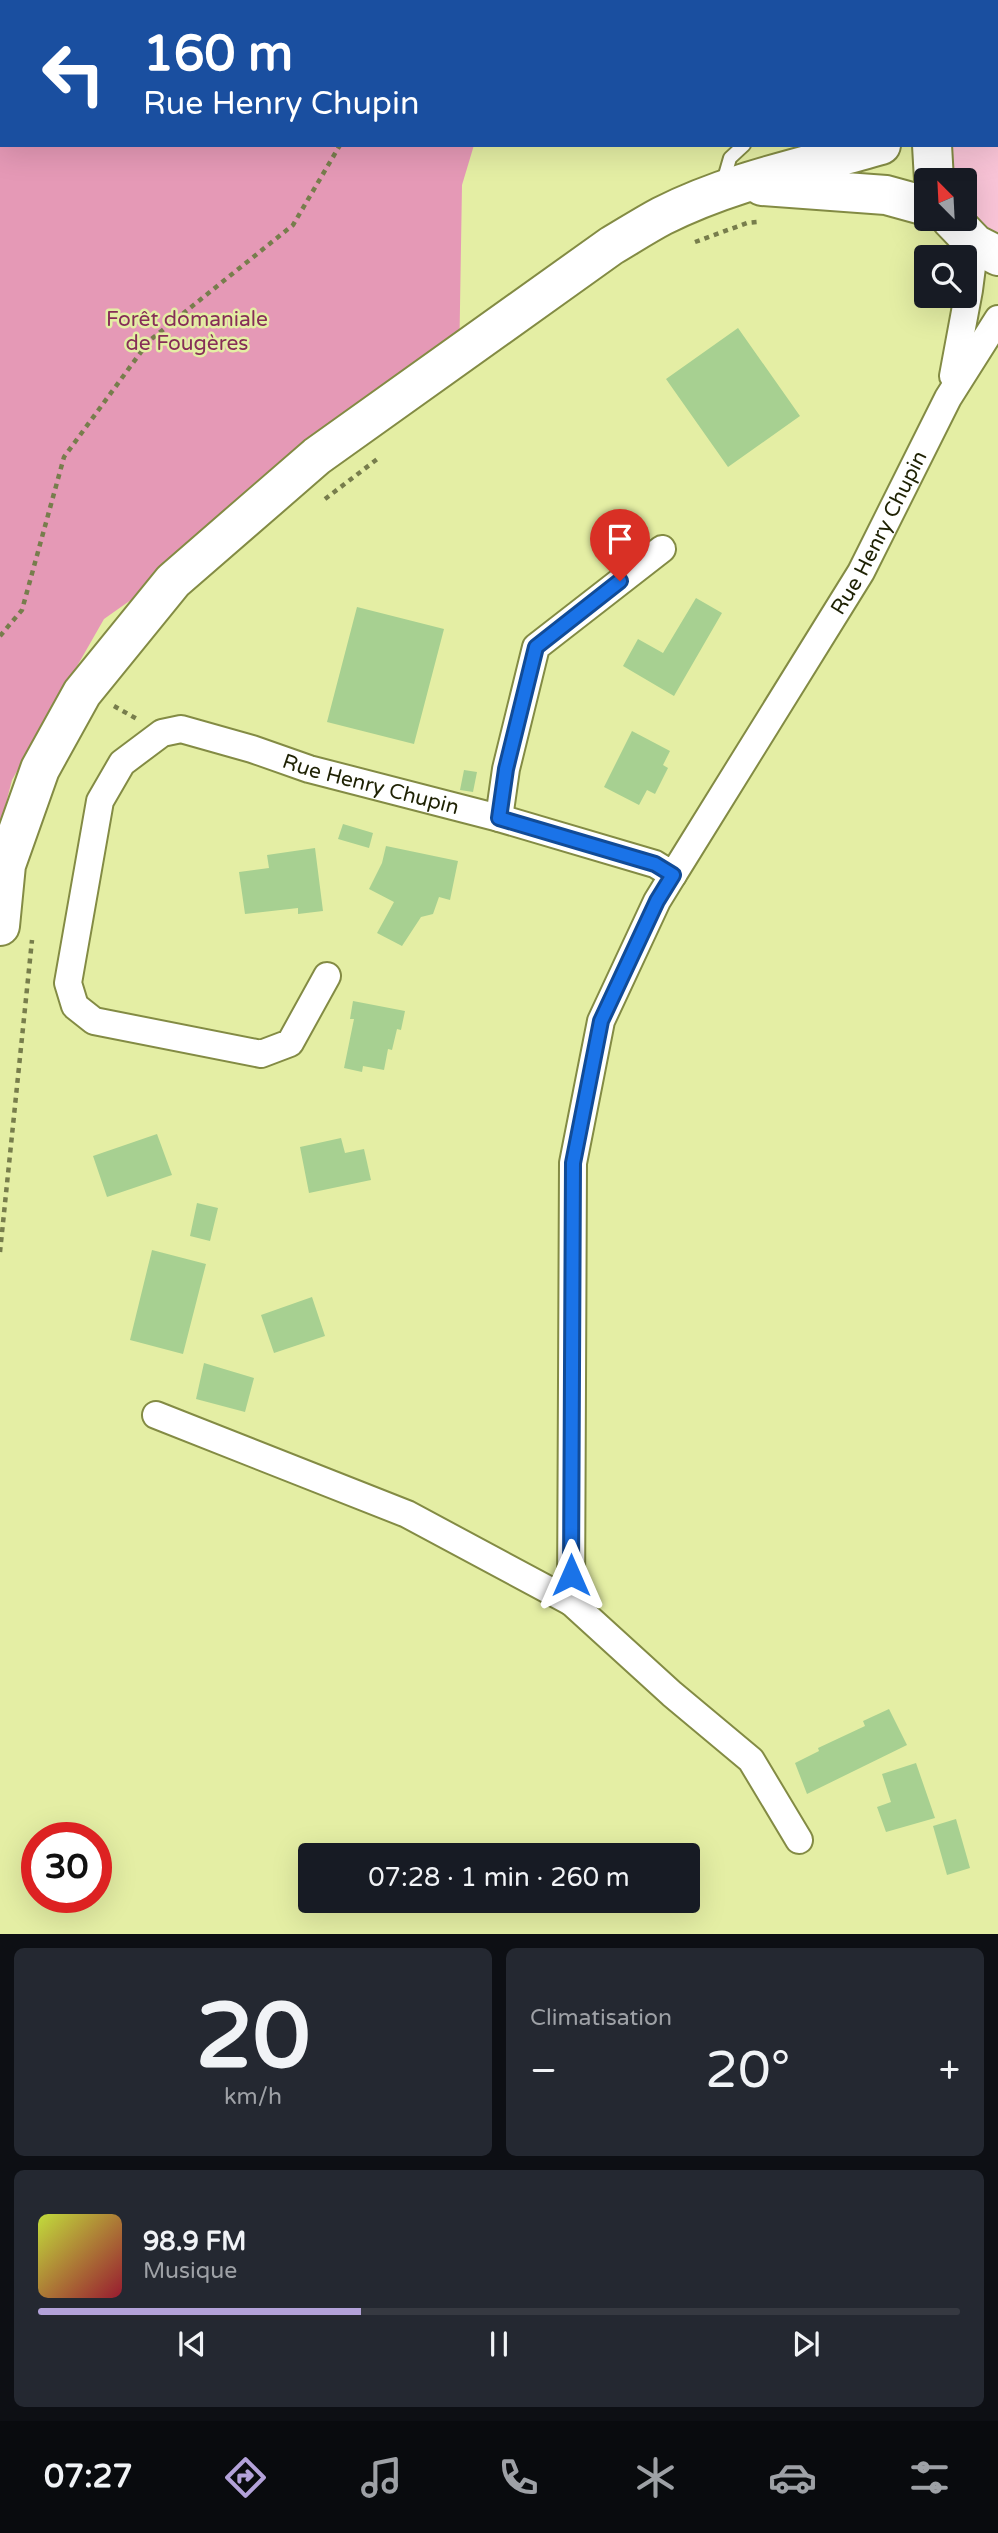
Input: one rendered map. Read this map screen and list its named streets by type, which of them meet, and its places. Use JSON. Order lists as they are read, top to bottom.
{
  "streets": {
    "street": ["Rue Henry Chupin"]
  },
  "parks": ["Forêt domaniale de Fougères"],
  "north": "top left",
  "page": {
    "turn": ["160 m", "Rue Henry Chupin"],
    "limit": "30",
    "trip": "07:28 · 1 min · 260 m",
    "tile": [
      ["20", "km/h"],
      "Climatisation"
    ],
    "heat": ["−", "20°", "+"],
    "song": ["98.9 FM", "Musique"],
    "tabs": "07:27"
  }
}
